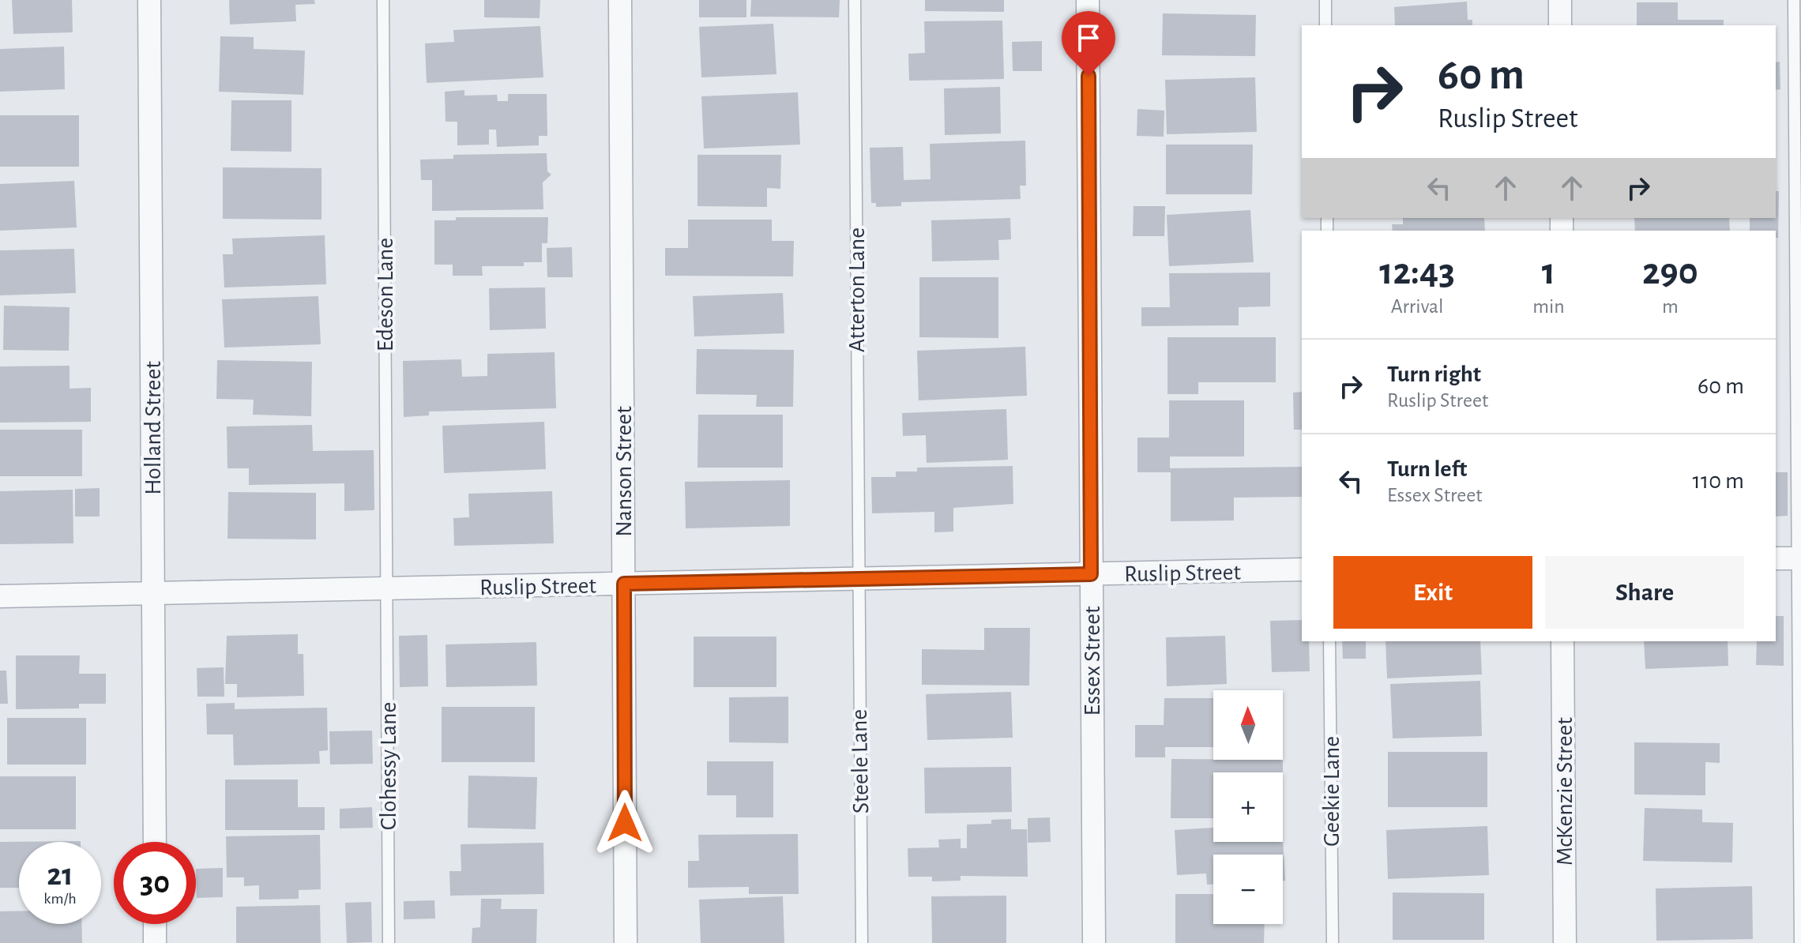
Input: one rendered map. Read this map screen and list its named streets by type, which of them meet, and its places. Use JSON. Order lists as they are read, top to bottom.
{
  "streets": {
    "street": [
      "Holland Street",
      "Nanson Street",
      "Ruslip Street",
      "Essex Street",
      "McKenzie Street"
    ],
    "lane": [
      "Atterton Lane",
      "Edeson Lane",
      "Steele Lane",
      "Clohessy Lane",
      "Geekie Lane"
    ]
  },
  "crossings": [
    ["Atterton Lane", "Ruslip Street"],
    ["Atterton Lane", "Steele Lane"],
    ["Edeson Lane", "Ruslip Street"],
    ["Edeson Lane", "Clohessy Lane"],
    ["Holland Street", "Ruslip Street"],
    ["Nanson Street", "Ruslip Street"],
    ["Ruslip Street", "Essex Street"],
    ["Ruslip Street", "Steele Lane"],
    ["Ruslip Street", "Clohessy Lane"]
  ],
  "north": "top",
  "page": {
    "turn": ["60 m", "Ruslip Street"],
    "eta": [
      "12:43",
      "Arrival",
      "1",
      "min",
      "290",
      "m"
    ],
    "list": [
      {
        "name": "Turn right",
        "note": "Ruslip Street",
        "value": "60 m"
      },
      {
        "name": "Turn left",
        "note": "Essex Street",
        "value": "110 m"
      }
    ],
    "buttons": ["Exit", "Share"],
    "map_buttons": ["+", "−"],
    "speed": "21 km/h",
    "limit": "30"
  }
}
